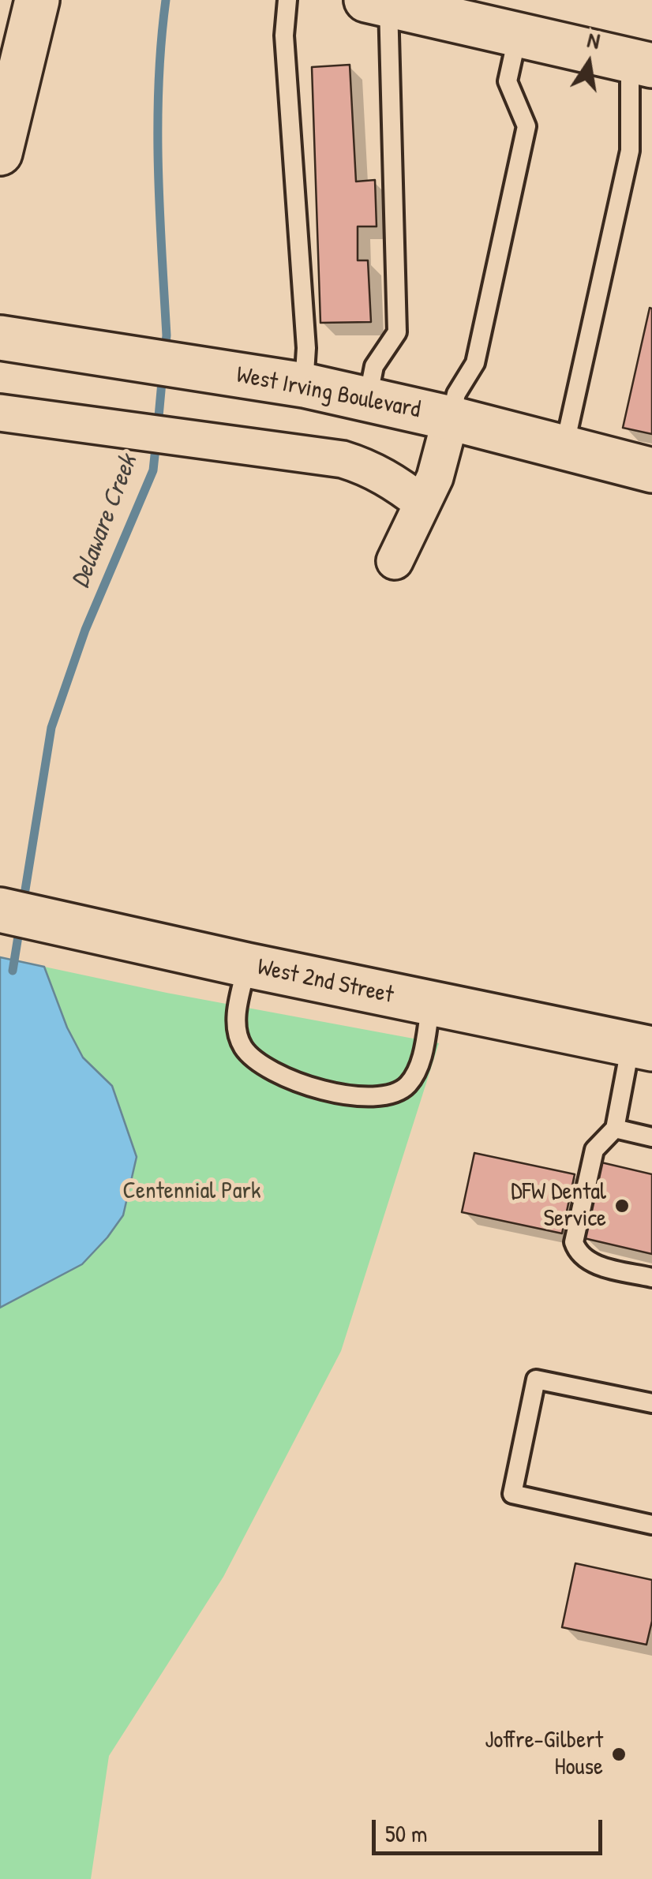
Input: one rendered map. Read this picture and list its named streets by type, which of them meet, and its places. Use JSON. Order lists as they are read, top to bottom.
{
  "streets": {
    "main road": ["West Irving Boulevard", "West 2nd Street"]
  },
  "water": ["Delaware Creek"],
  "parks": ["Centennial Park"],
  "places": ["DFW Dental Service", "Joffre-Gilbert House"],
  "scale_bar": "50 m",
  "north": "top"
}
